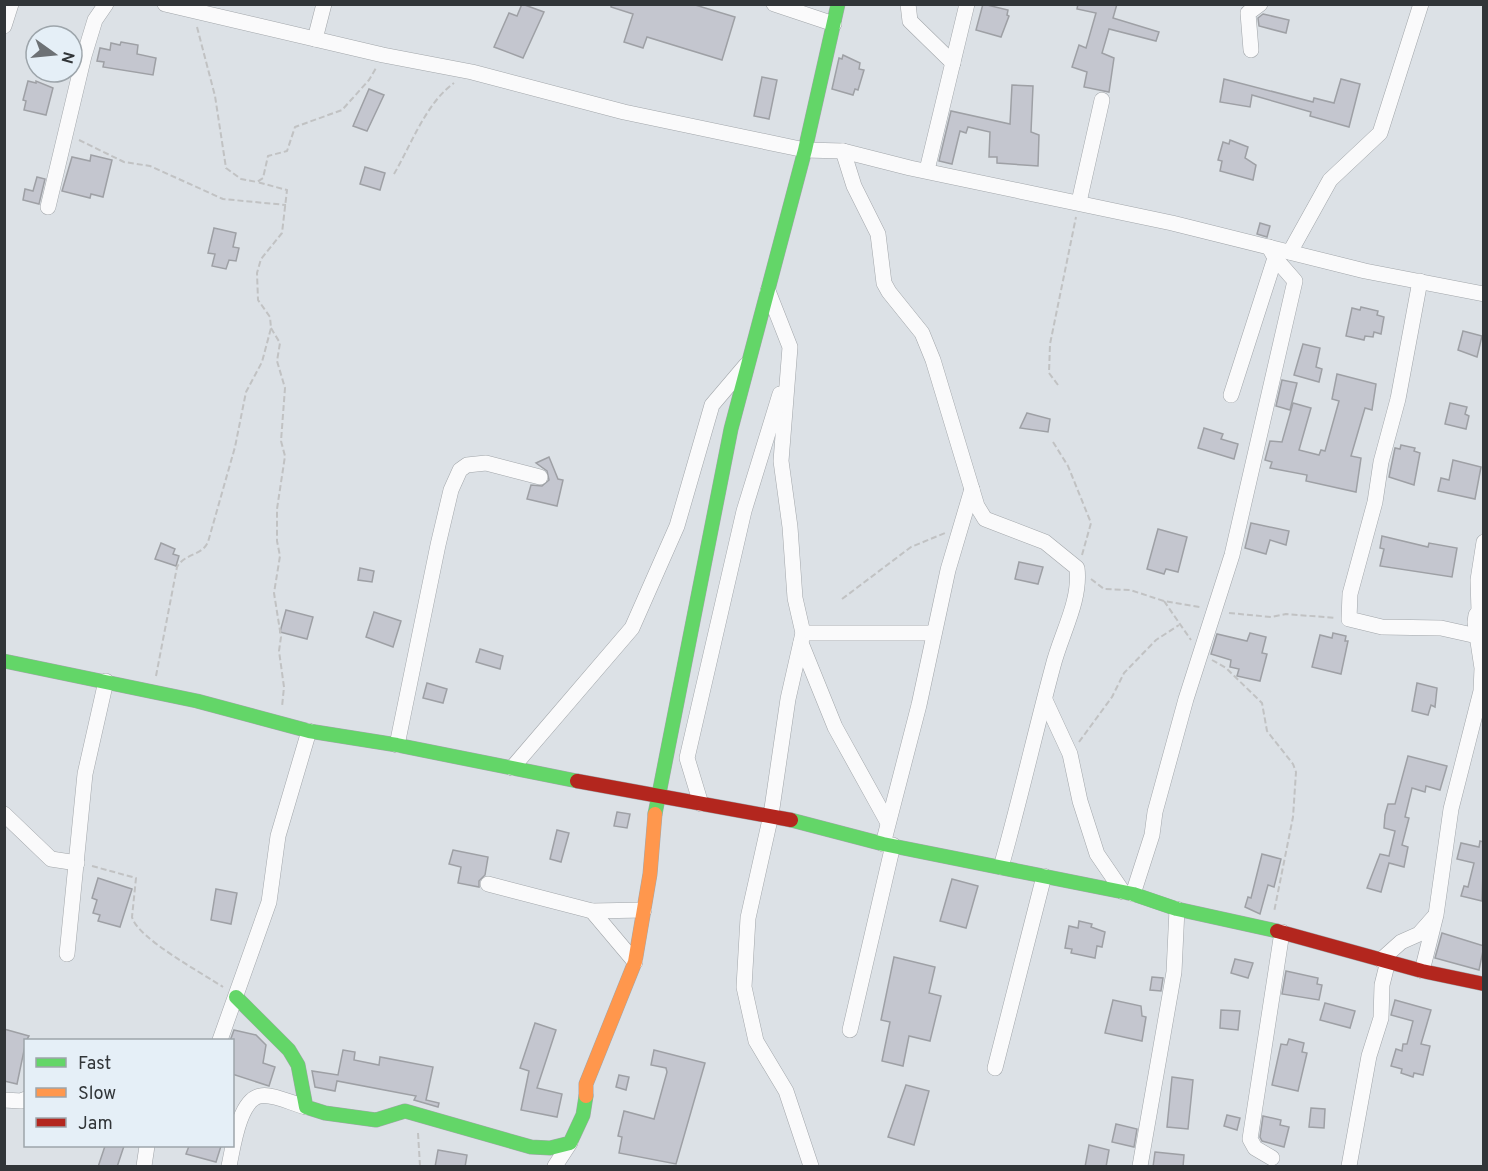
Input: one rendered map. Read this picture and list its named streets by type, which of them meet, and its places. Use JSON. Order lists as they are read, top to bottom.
{
  "legend": ["Fast", "Slow", "Jam"],
  "north": "right"
}
